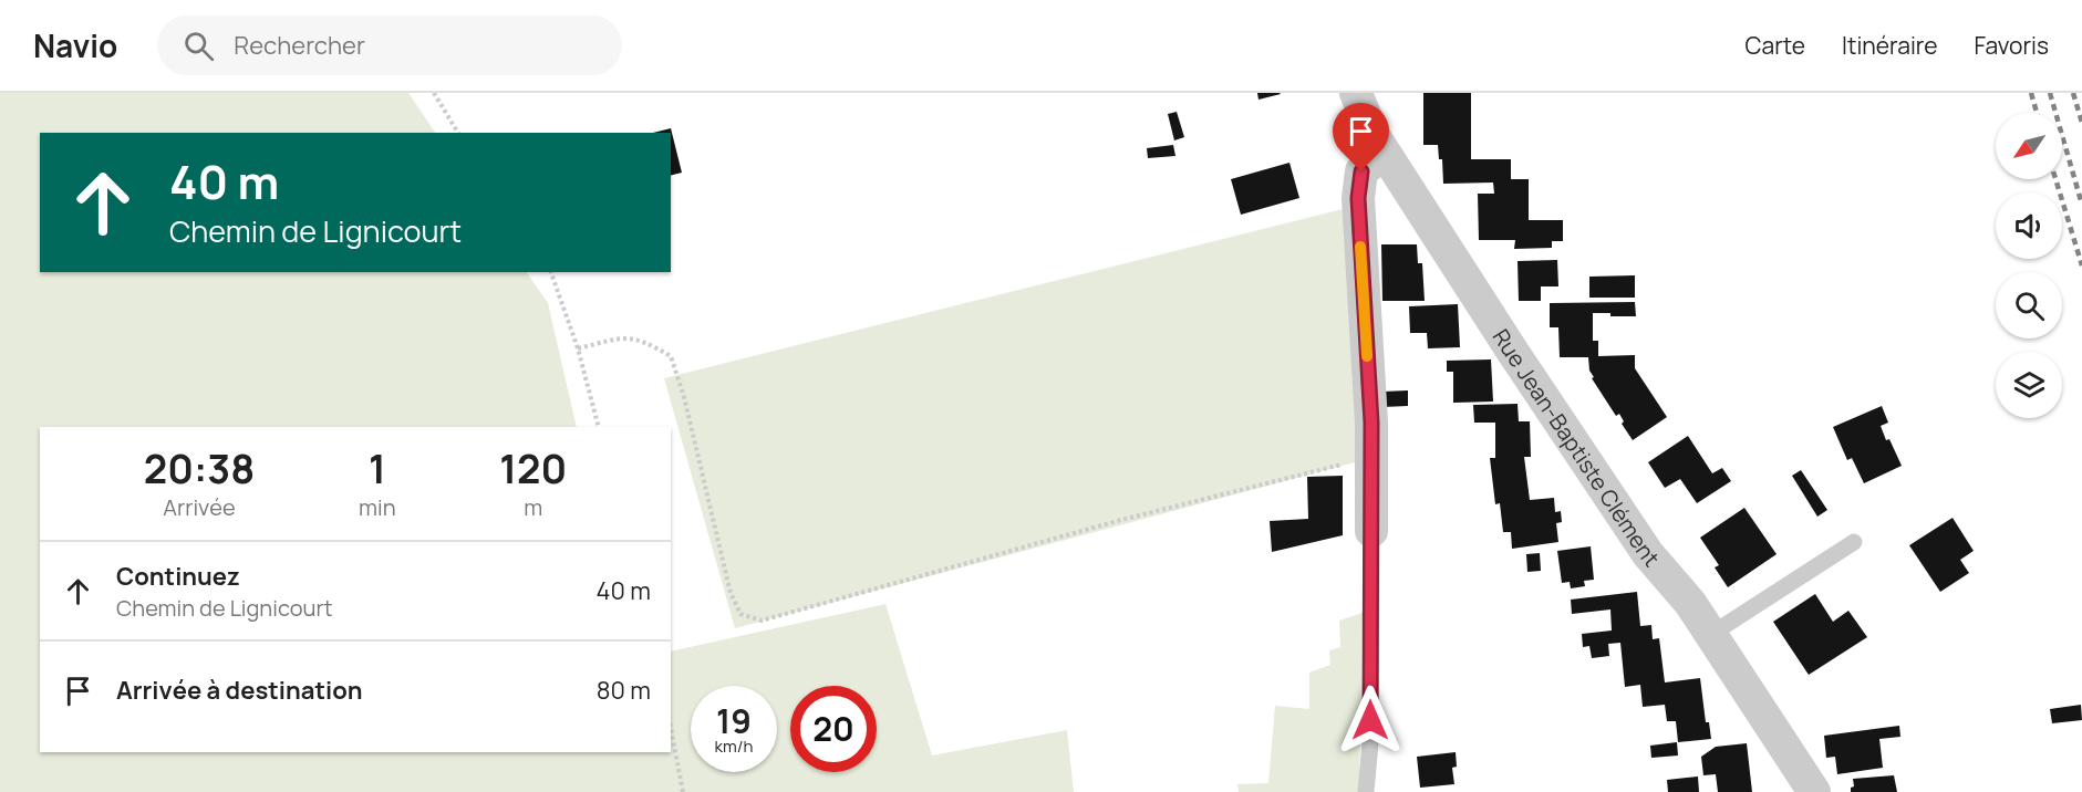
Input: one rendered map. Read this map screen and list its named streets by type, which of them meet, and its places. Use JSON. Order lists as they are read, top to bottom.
{
  "streets": {
    "street": ["Rue Jean-Baptiste Clément"]
  },
  "north": "bottom left",
  "page": {
    "header": "Navio",
    "search": "Rechercher",
    "nav": ["Carte", "Itinéraire", "Favoris"],
    "turn": ["40 m", "Chemin de Lignicourt"],
    "eta": [
      "20:38",
      "Arrivée",
      "1",
      "min",
      "120",
      "m"
    ],
    "list": [
      {
        "name": "Continuez",
        "note": "Chemin de Lignicourt",
        "value": "40 m"
      },
      {
        "name": "Arrivée à destination",
        "value": "80 m"
      }
    ],
    "speed": "19 km/h",
    "limit": "20"
  }
}
